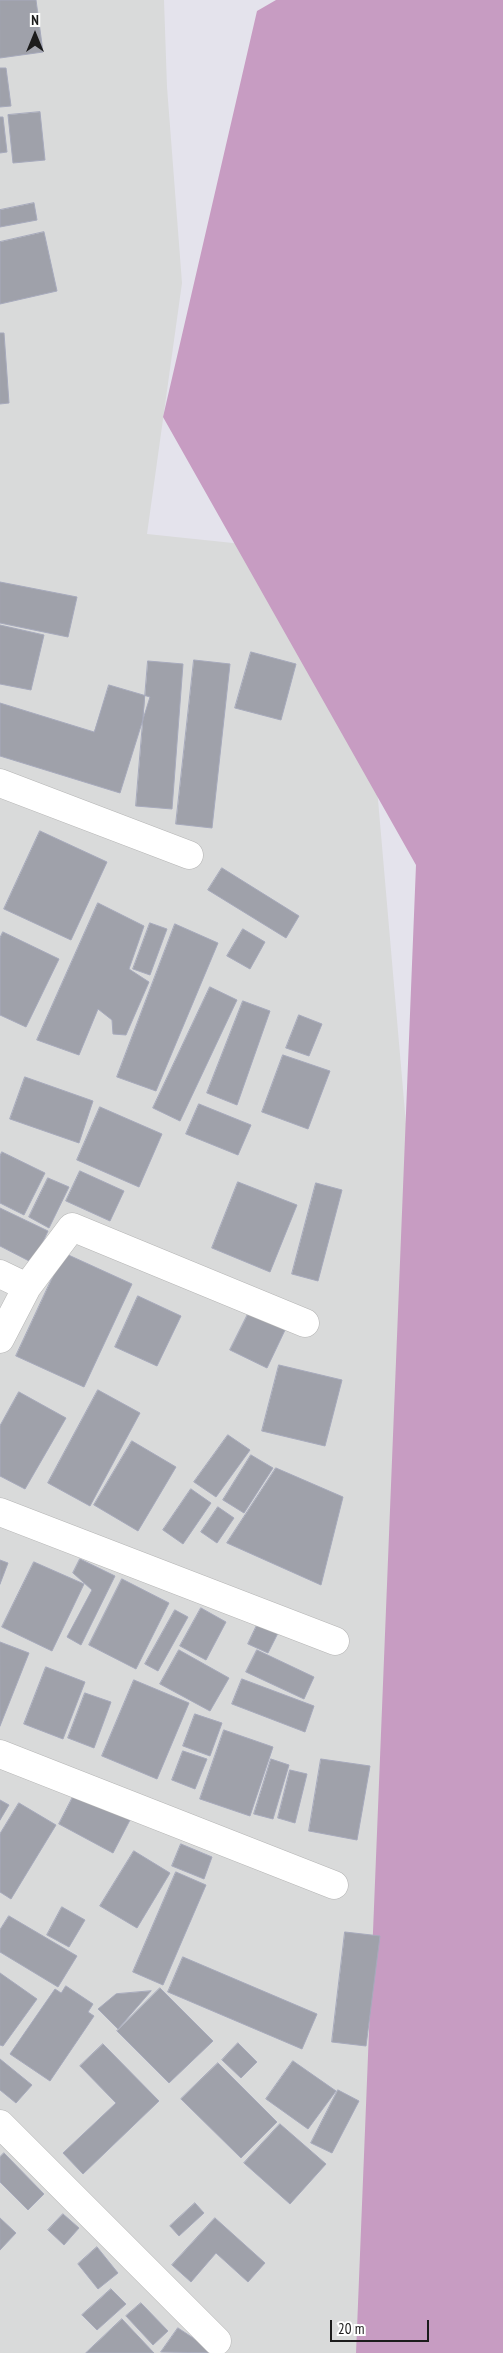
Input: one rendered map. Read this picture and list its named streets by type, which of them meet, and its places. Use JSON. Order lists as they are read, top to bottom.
{
  "scale_bar": "20 m",
  "north": "top"
}
